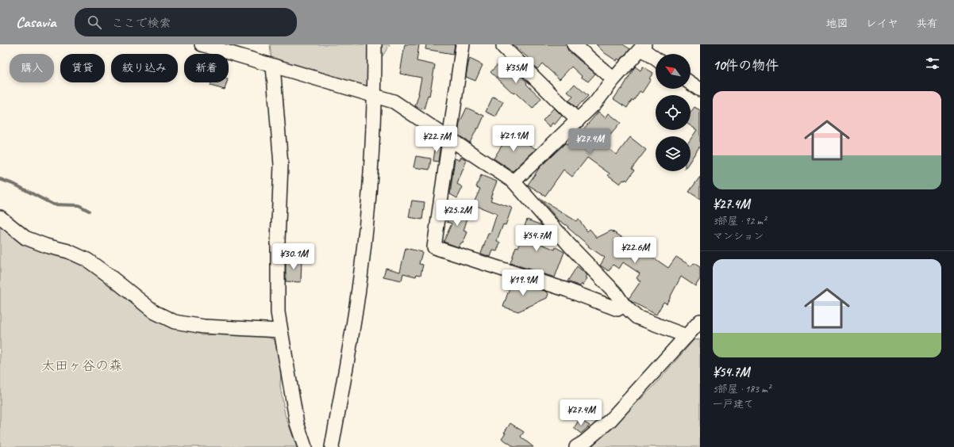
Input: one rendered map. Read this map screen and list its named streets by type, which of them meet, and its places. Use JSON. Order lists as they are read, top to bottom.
{
  "parks": ["太田ヶ谷の森"],
  "north": "top left",
  "page": {
    "header": "Casavia",
    "search": "ここで検索",
    "nav": ["地図", "レイヤ", "共有"],
    "heading": "10件の物件",
    "chip": [
      "購入",
      "賃貸",
      "絞り込み",
      "新着"
    ],
    "price": [
      "¥35M",
      "¥21.9M",
      "¥22.7M",
      "¥27.4M",
      "¥25.2M",
      "¥54.7M",
      "¥22.6M",
      "¥30.1M",
      "¥19.9M",
      "¥27.4M"
    ],
    "list": [
      {
        "name": "¥27.4M",
        "note": "3部屋 · 92 m² · マンション"
      },
      {
        "name": "¥54.7M",
        "note": "5部屋 · 183 m² · 一戸建て"
      }
    ]
  }
}
